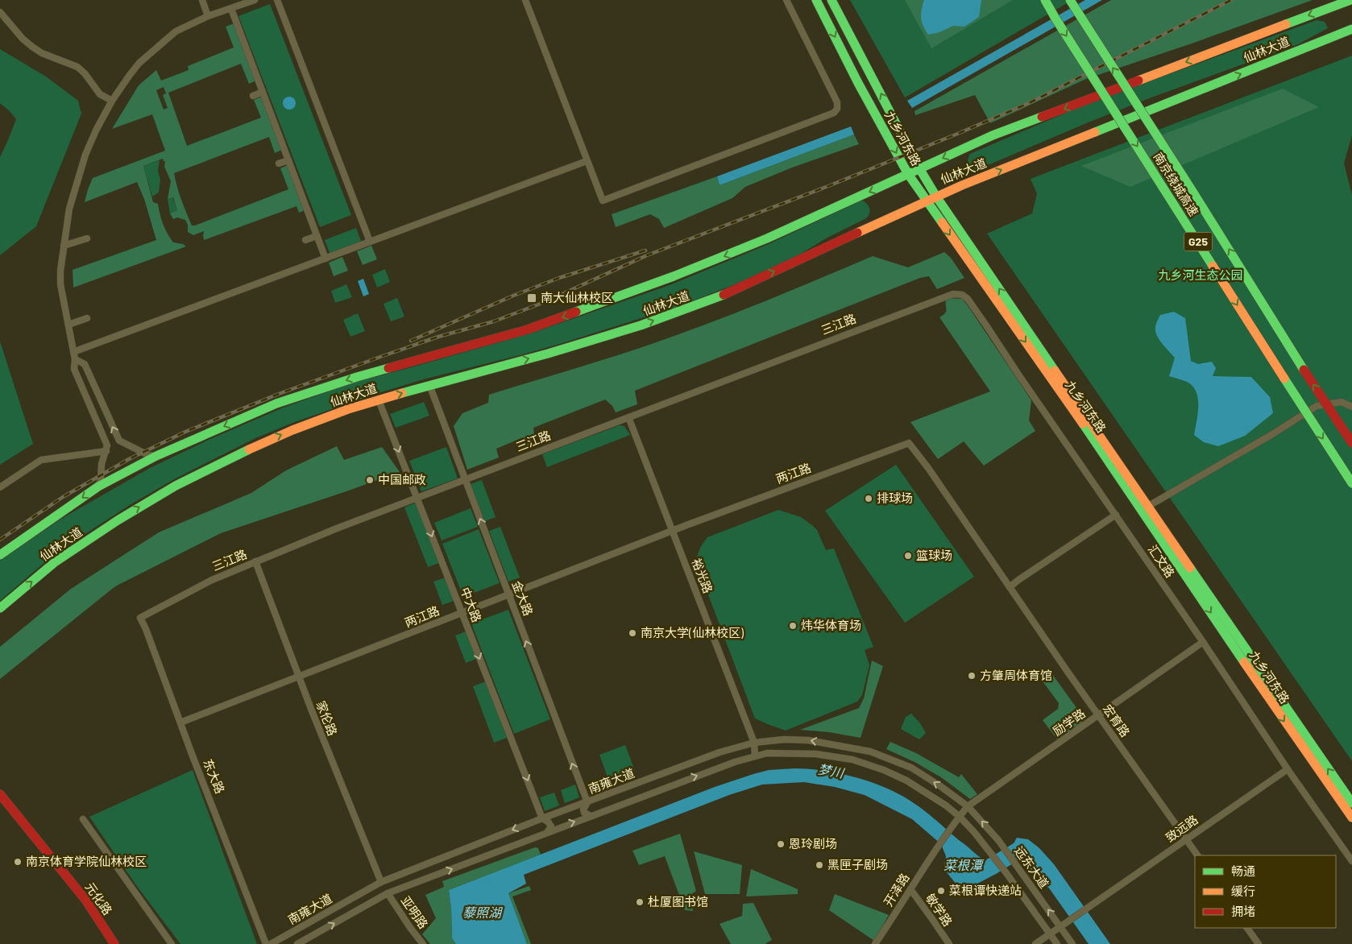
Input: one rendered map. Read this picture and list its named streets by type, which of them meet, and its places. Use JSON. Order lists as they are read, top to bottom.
{
  "streets": {
    "main road": [
      "仙林大道",
      "九乡河东路",
      "南京绕城高速",
      "G25",
      "元化路"
    ],
    "street": [
      "三江路",
      "两江路",
      "汇文路",
      "裕光路",
      "金大路",
      "中大路",
      "家伦路",
      "宏育路",
      "励学路",
      "东大路",
      "南雍大道",
      "致远路",
      "远东大道",
      "开泽路",
      "敏学路",
      "亚明路"
    ]
  },
  "crossings": [
    ["仙林大道", "九乡河东路"],
    ["仙林大道", "金大路"],
    ["仙林大道", "中大路"],
    ["三江路", "汇文路"],
    ["三江路", "裕光路"],
    ["三江路", "金大路"],
    ["三江路", "中大路"],
    ["三江路", "家伦路"],
    ["三江路", "东大路"],
    ["两江路", "裕光路"],
    ["两江路", "金大路"],
    ["两江路", "中大路"],
    ["两江路", "家伦路"],
    ["两江路", "宏育路"],
    ["两江路", "东大路"],
    ["汇文路", "励学路"],
    ["汇文路", "致远路"],
    ["裕光路", "南雍大道"],
    ["金大路", "南雍大道"],
    ["中大路", "南雍大道"],
    ["家伦路", "南雍大道"],
    ["宏育路", "励学路"],
    ["宏育路", "致远路"],
    ["励学路", "南雍大道"],
    ["励学路", "远东大道"],
    ["励学路", "开泽路"],
    ["南雍大道", "远东大道"],
    ["南雍大道", "开泽路"],
    ["南雍大道", "亚明路"],
    ["致远路", "远东大道"],
    ["远东大道", "开泽路"],
    ["开泽路", "敏学路"]
  ],
  "one_way": ["金大路", "中大路"],
  "water": ["梦川", "菜根潭", "藜照湖"],
  "parks": ["九乡河生态公园"],
  "places": {
    "transit": ["南大仙林校区"],
    "other": [
      "中国邮政",
      "排球场",
      "篮球场",
      "炜华体育场",
      "南京大学(仙林校区)",
      "方肇周体育馆",
      "恩玲剧场",
      "南京体育学院仙林校区",
      "黑匣子剧场",
      "菜根谭快递站",
      "杜厦图书馆"
    ]
  },
  "legend": ["畅通", "缓行", "拥堵"]
}
